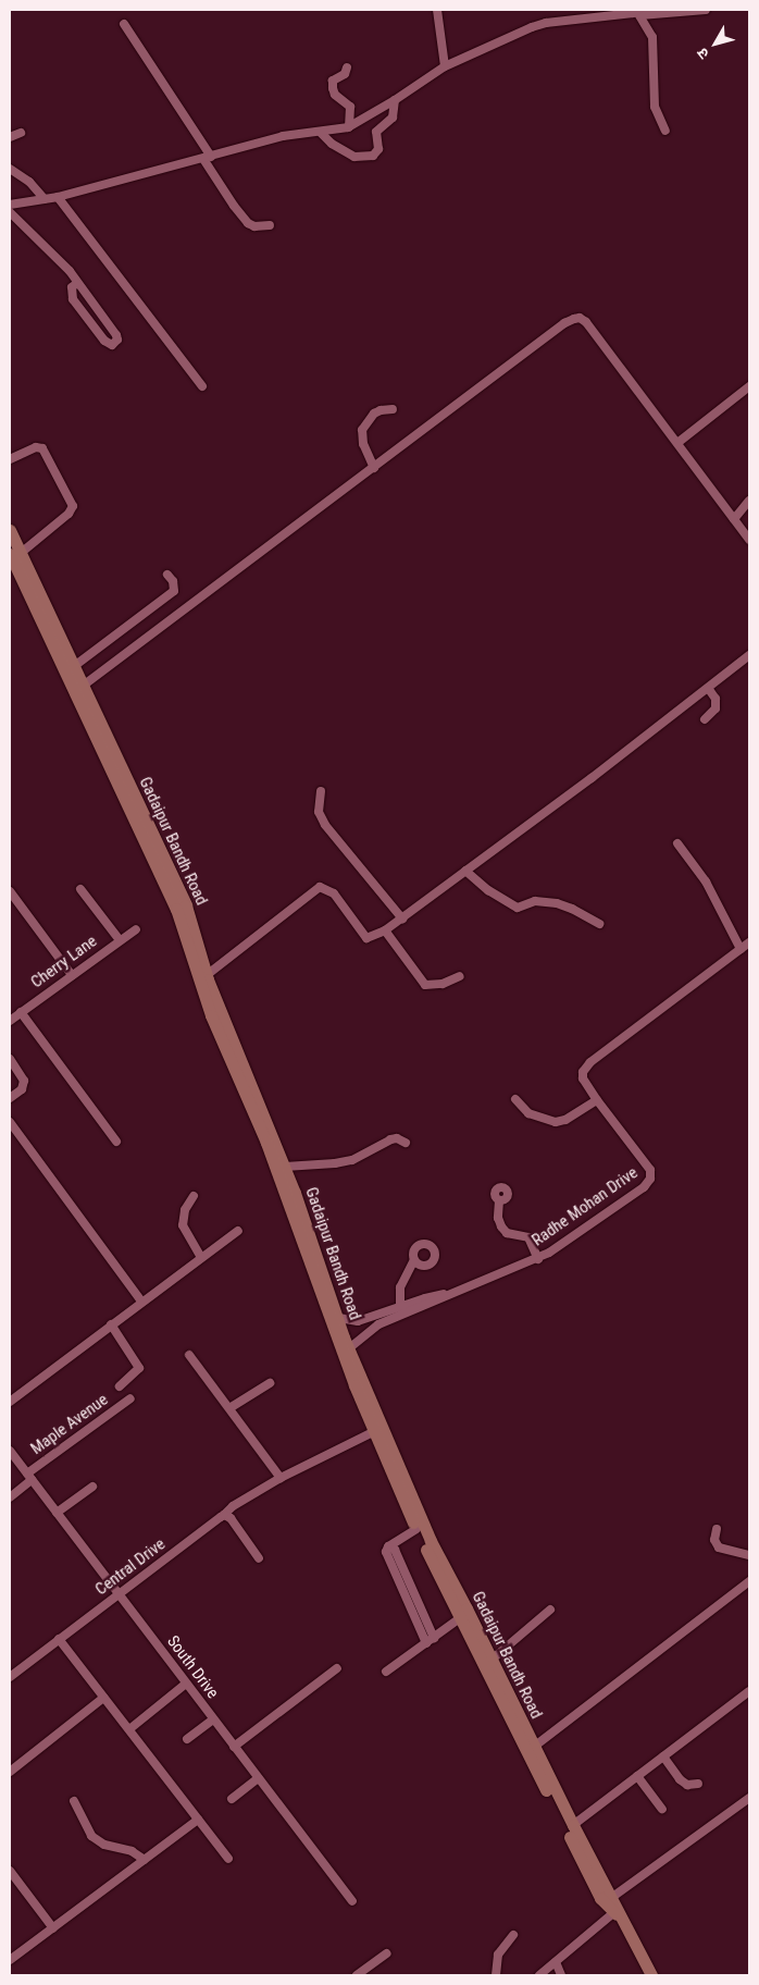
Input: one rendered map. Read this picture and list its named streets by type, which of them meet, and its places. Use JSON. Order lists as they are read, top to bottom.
{
  "streets": {
    "street": [
      "Gadaipur Bandh Road",
      "Cherry Lane",
      "Radhe Mohan Drive",
      "Maple Avenue",
      "Central Drive",
      "South Drive"
    ]
  },
  "crossings": [
    ["Gadaipur Bandh Road", "Radhe Mohan Drive"],
    ["Maple Avenue", "South Drive"],
    ["Central Drive", "South Drive"]
  ],
  "north": "bottom left"
}
